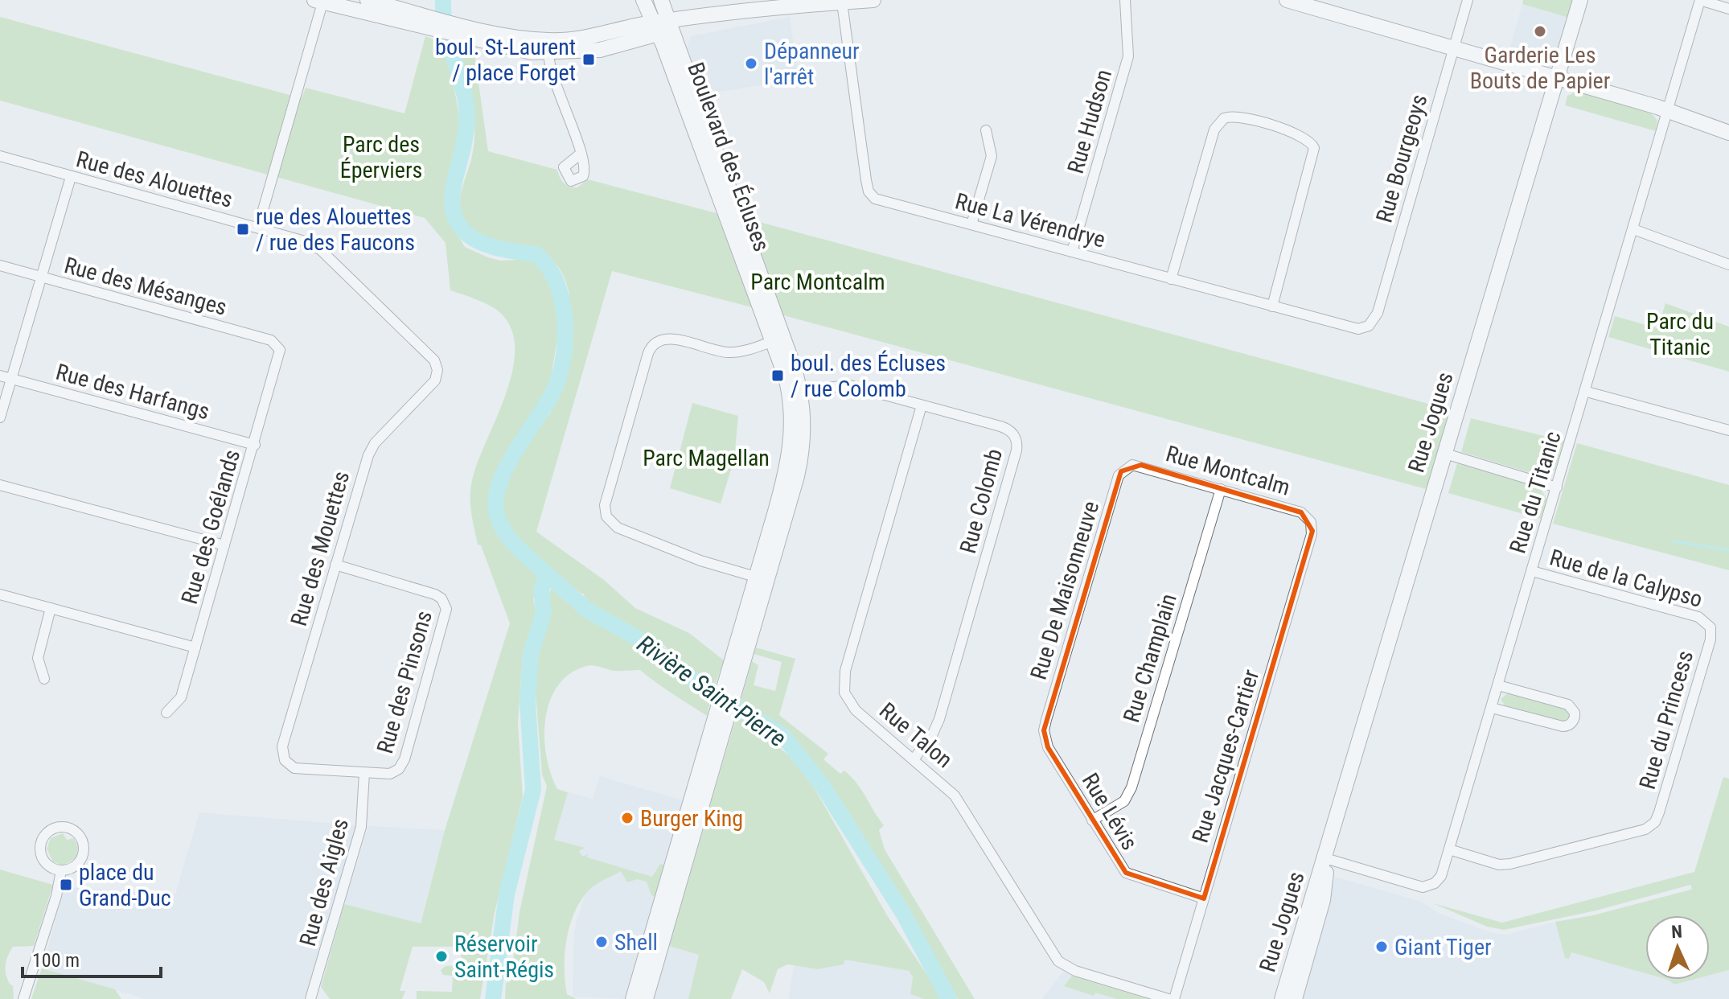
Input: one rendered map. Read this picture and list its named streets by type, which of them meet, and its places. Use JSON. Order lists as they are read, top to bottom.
{
  "streets": {
    "street": [
      "Rue Hudson",
      "Boulevard des Écluses",
      "Rue Bourgeoys",
      "Rue des Alouettes",
      "Rue La Vérendrye",
      "Rue des Mésanges",
      "Rue des Harfangs",
      "Rue Jogues",
      "Rue Montcalm",
      "Rue du Titanic",
      "Rue Colomb",
      "Rue des Goélands",
      "Rue des Mouettes",
      "Rue de la Calypso",
      "Rue De Maisonneuve",
      "Rue Champlain",
      "Rue des Pinsons",
      "Rue du Princess",
      "Rue Talon",
      "Rue Jacques-Cartier",
      "Rue Lévis",
      "Rue des Aigles"
    ]
  },
  "crossings": [
    ["Rue Hudson", "Rue La Vérendrye"],
    ["Boulevard des Écluses", "Rue Colomb"],
    ["Rue Bourgeoys", "Rue La Vérendrye"],
    ["Rue des Alouettes", "Rue des Mouettes"],
    ["Rue des Mésanges", "Rue des Goélands"],
    ["Rue des Harfangs", "Rue des Goélands"],
    ["Rue Jogues", "Rue du Titanic"],
    ["Rue Montcalm", "Rue De Maisonneuve"],
    ["Rue Montcalm", "Rue Champlain"],
    ["Rue Montcalm", "Rue Jacques-Cartier"],
    ["Rue du Titanic", "Rue de la Calypso"],
    ["Rue du Titanic", "Rue du Princess"],
    ["Rue Colomb", "Rue Talon"],
    ["Rue des Mouettes", "Rue des Pinsons"],
    ["Rue des Mouettes", "Rue des Aigles"],
    ["Rue de la Calypso", "Rue du Princess"],
    ["Rue De Maisonneuve", "Rue Lévis"],
    ["Rue Champlain", "Rue Lévis"],
    ["Rue des Pinsons", "Rue des Aigles"],
    ["Rue Jacques-Cartier", "Rue Lévis"]
  ],
  "water": ["Rivière Saint-Pierre"],
  "parks": [
    "Parc des Éperviers",
    "Parc Montcalm",
    "Parc du Titanic",
    "Parc Magellan"
  ],
  "places": {
    "other": [
      "Garderie Les Bouts de Papier",
      "Dépanneur l'arrêt",
      "Burger King",
      "Shell",
      "Giant Tiger",
      "Réservoir Saint-Régis"
    ],
    "transit": [
      "boul. St-Laurent / place Forget",
      "rue des Alouettes / rue des Faucons",
      "boul. des Écluses / rue Colomb",
      "place du Grand-Duc"
    ]
  },
  "scale_bar": "100 m",
  "north": "top"
}
